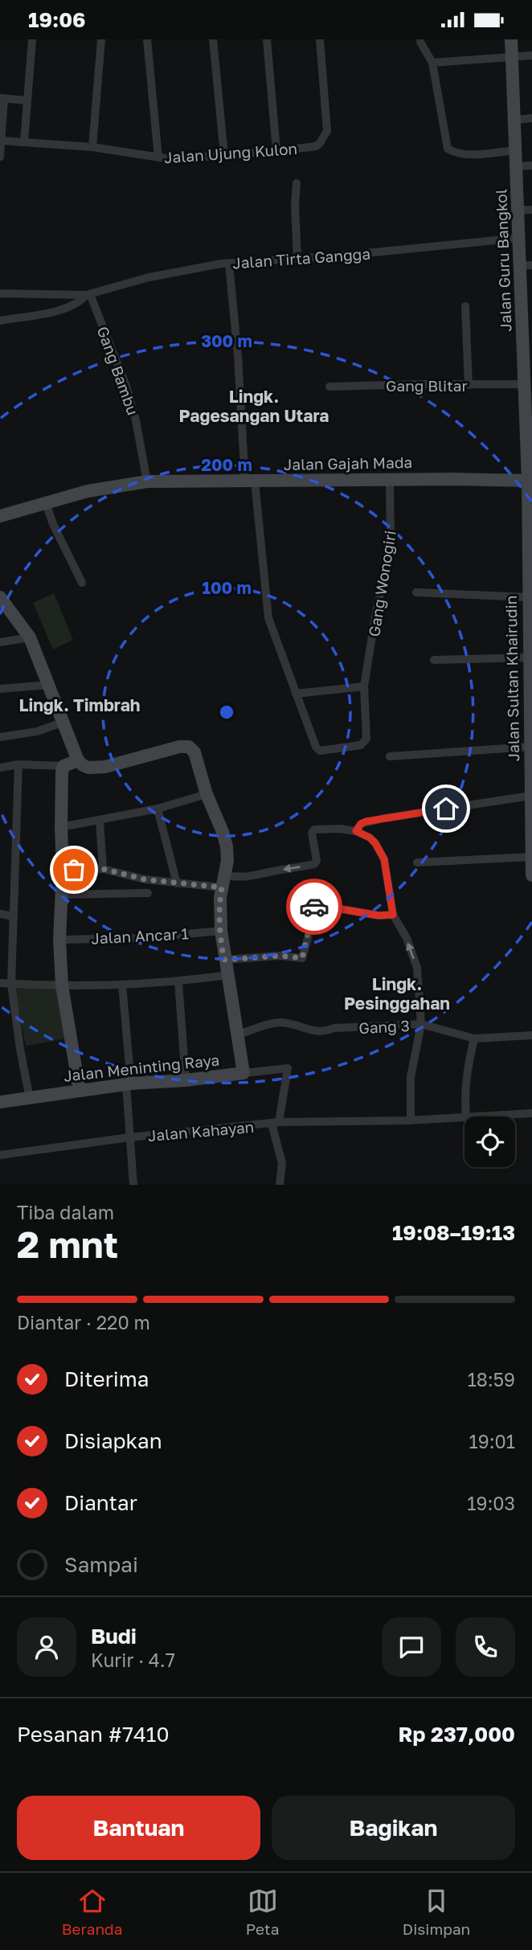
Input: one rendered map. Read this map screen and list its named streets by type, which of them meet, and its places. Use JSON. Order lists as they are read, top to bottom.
{
  "streets": {
    "street": [
      "Jalan Ujung Kulon",
      "Jalan Tirta Gangga",
      "Jalan Guru Bangkol",
      "Gang Bambu",
      "Gang Blitar",
      "Jalan Gajah Mada",
      "Gang Wonogiri",
      "Jalan Sultan Khairudin",
      "Jalan Ancar 1",
      "Gang 3",
      "Jalan Meninting Raya",
      "Jalan Kahayan"
    ]
  },
  "crossings": [
    ["Jalan Tirta Gangga", "Jalan Guru Bangkol"],
    ["Jalan Tirta Gangga", "Gang Bambu"],
    ["Jalan Guru Bangkol", "Gang Blitar"],
    ["Jalan Guru Bangkol", "Jalan Gajah Mada"],
    ["Jalan Guru Bangkol", "Jalan Sultan Khairudin"],
    ["Gang Bambu", "Jalan Gajah Mada"],
    ["Jalan Gajah Mada", "Gang Wonogiri"],
    ["Jalan Gajah Mada", "Jalan Sultan Khairudin"],
    ["Jalan Meninting Raya", "Jalan Kahayan"]
  ],
  "districts": ["Lingk. Pagesangan Utara", "Lingk. Timbrah", "Lingk. Pesinggahan"],
  "page": {
    "status": "19:06",
    "heading": ["2 mnt", "Tiba dalam", "19:08–19:13"],
    "panel": [
      "Budi",
      "Kurir · 4.7",
      "Pesanan #7410",
      "Rp 237,000"
    ],
    "bar": "Diantar · 220 m",
    "list": [
      ["Diterima", "18:59"],
      ["Disiapkan", "19:01"],
      ["Diantar", "19:03"],
      "Sampai"
    ],
    "buttons": ["Bantuan", "Bagikan"],
    "tabs": ["Beranda", "Peta", "Disimpan"]
  },
  "rings": ["300 m", "200 m", "100 m"]
}
